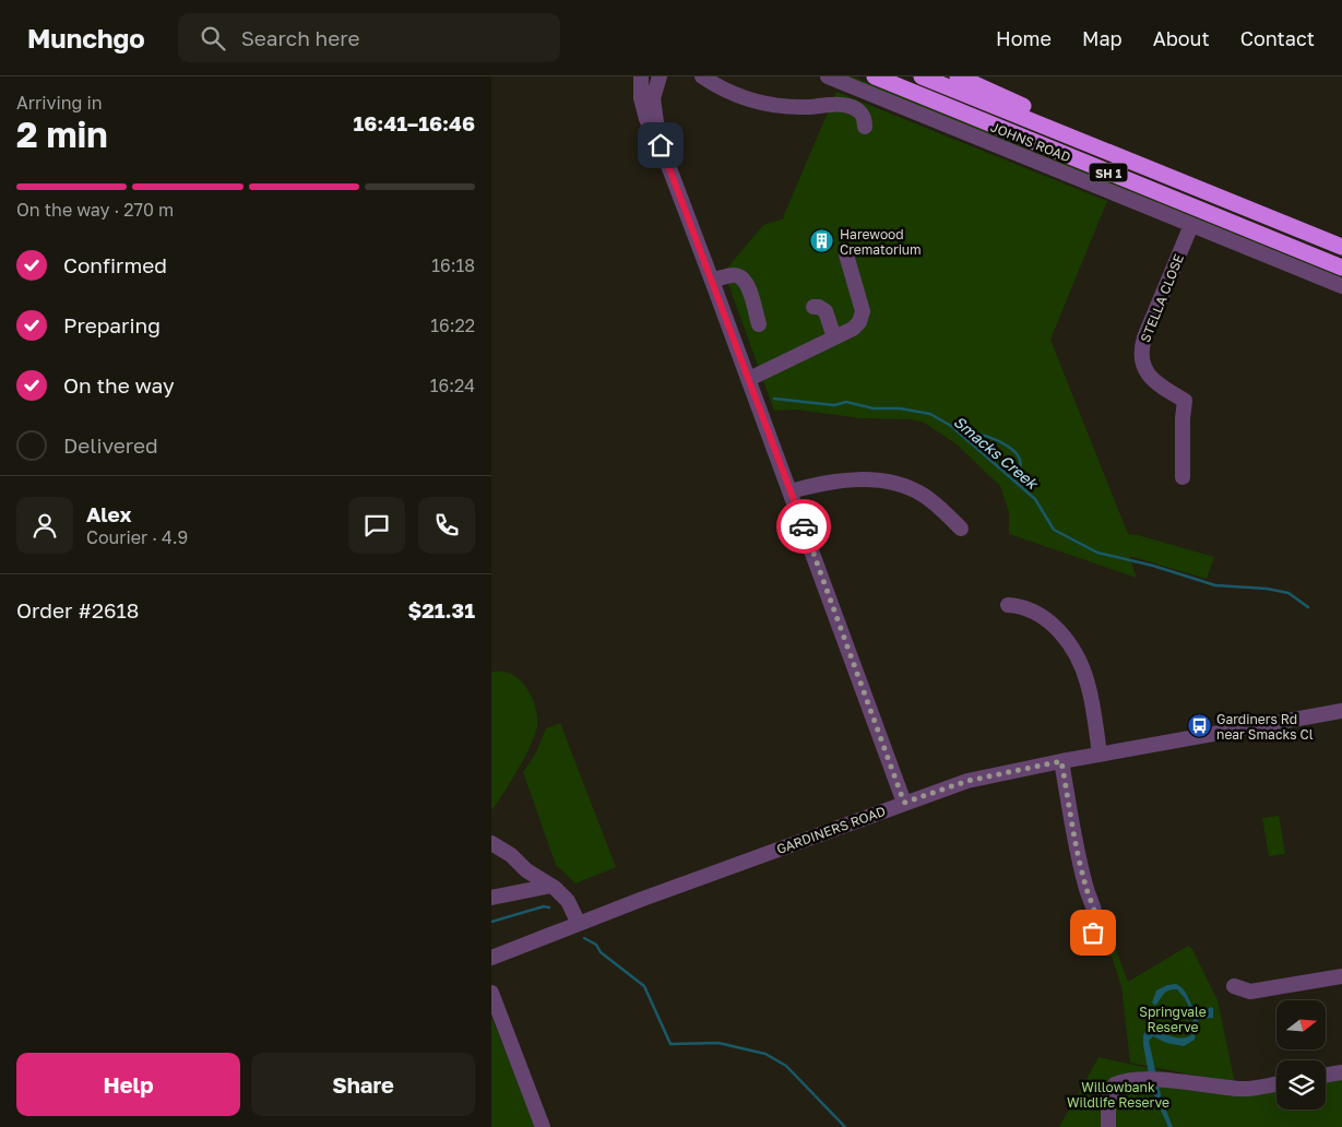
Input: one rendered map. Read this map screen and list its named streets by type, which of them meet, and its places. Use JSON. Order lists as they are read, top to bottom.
{
  "streets": {
    "highway": ["JOHNS ROAD", "SH 1"],
    "street": ["STELLA CLOSE", "GARDINERS ROAD"]
  },
  "crossings": [
    ["JOHNS ROAD", "STELLA CLOSE"]
  ],
  "water": ["Smacks Creek"],
  "parks": ["Springvale Reserve", "Willowbank Wildlife Reserve"],
  "places": {
    "building": ["Harewood Crematorium"],
    "bus stop": ["Gardiners Rd near Smacks Cl"]
  },
  "north": "right",
  "page": {
    "header": "Munchgo",
    "search": "Search here",
    "nav": [
      "Home",
      "Map",
      "About",
      "Contact"
    ],
    "heading": ["2 min", "Arriving in", "16:41–16:46"],
    "panel": [
      "Alex",
      "Courier · 4.9",
      "Order #2618",
      "$21.31"
    ],
    "bar": "On the way · 270 m",
    "list": [
      ["Confirmed", "16:18"],
      ["Preparing", "16:22"],
      ["On the way", "16:24"],
      "Delivered"
    ],
    "buttons": ["Help", "Share"]
  }
}
